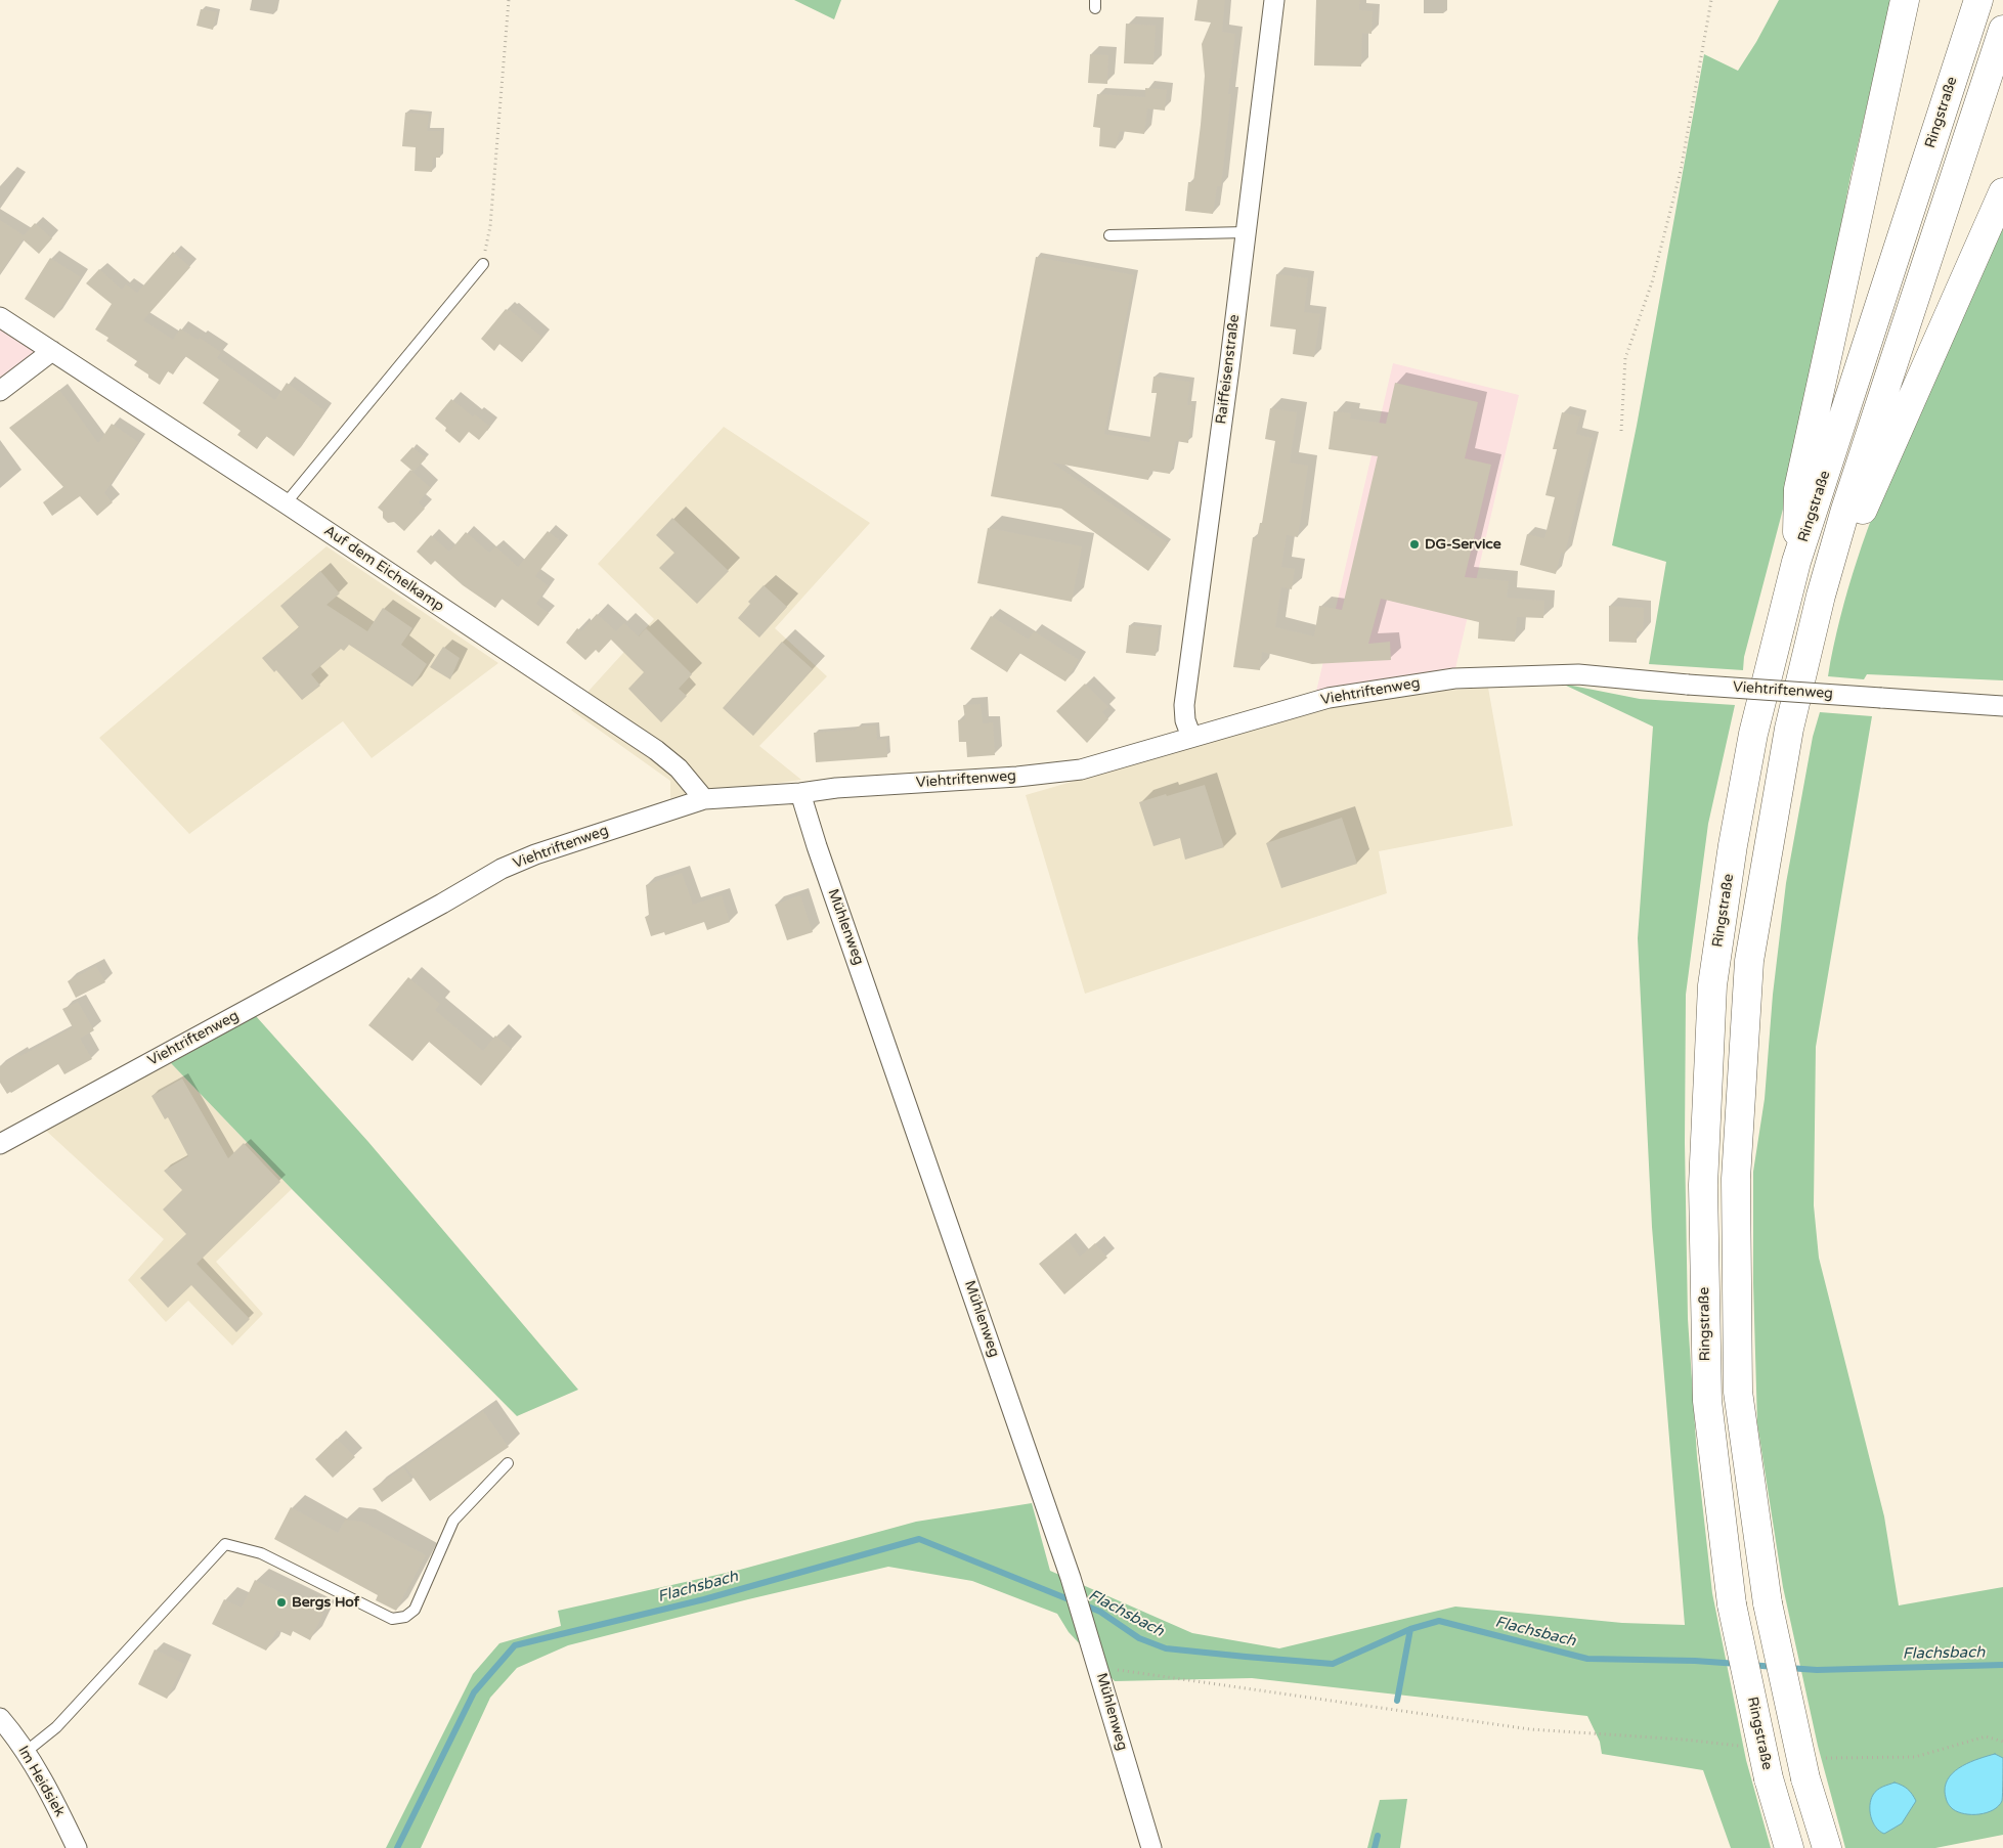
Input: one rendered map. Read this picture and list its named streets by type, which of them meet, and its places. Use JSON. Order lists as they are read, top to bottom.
{
  "streets": {
    "highway": ["Ringstraße"],
    "street": [
      "Raiffeisenstraße",
      "Auf dem Eichelkamp",
      "Viehtriftenweg",
      "Mühlenweg",
      "Im Heidsiek"
    ]
  },
  "crossings": [
    ["Raiffeisenstraße", "Viehtriftenweg"],
    ["Auf dem Eichelkamp", "Viehtriftenweg"],
    ["Viehtriftenweg", "Mühlenweg"]
  ],
  "water": ["Flachsbach"],
  "places": ["DG-Service", "Bergs Hof"]
}
